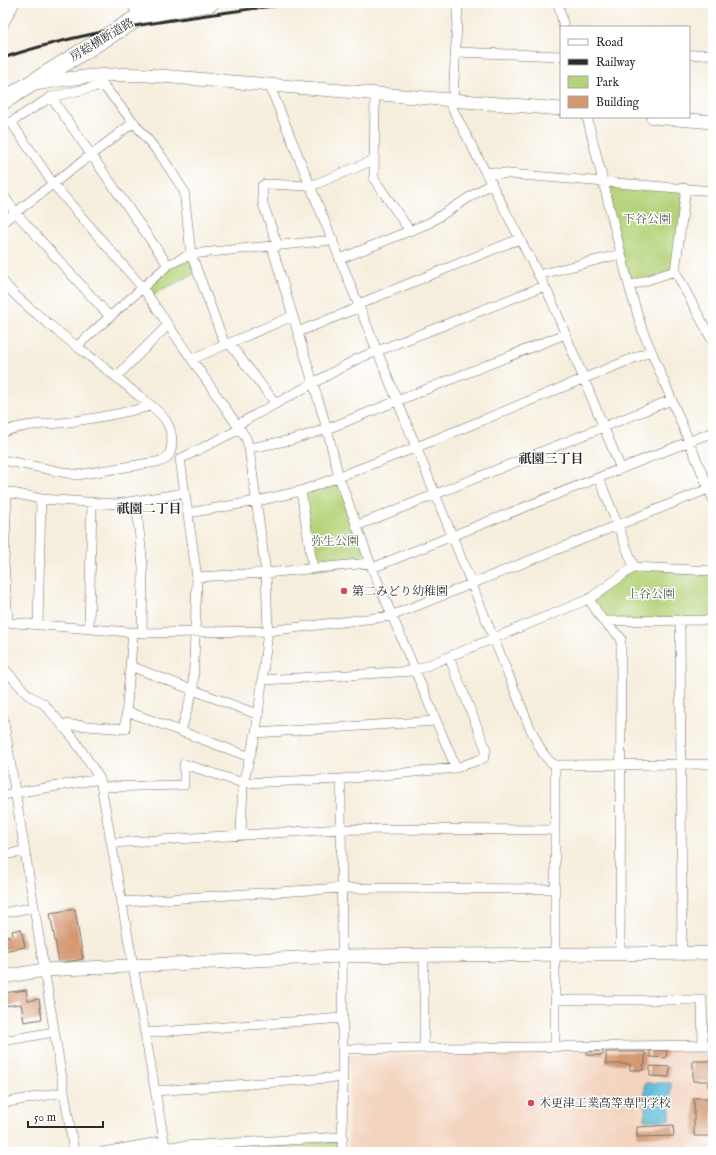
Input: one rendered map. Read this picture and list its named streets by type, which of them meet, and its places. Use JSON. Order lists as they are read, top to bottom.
{
  "streets": {
    "highway": ["房総横断道路"]
  },
  "districts": ["祇園三丁目", "祇園二丁目"],
  "parks": ["下谷公園", "弥生公園", "上谷公園"],
  "places": ["第二みどり幼稚園", "木更津工業高等専門学校"],
  "legend": [
    "Road",
    "Railway",
    "Park",
    "Building"
  ],
  "scale_bar": "50 m"
}
